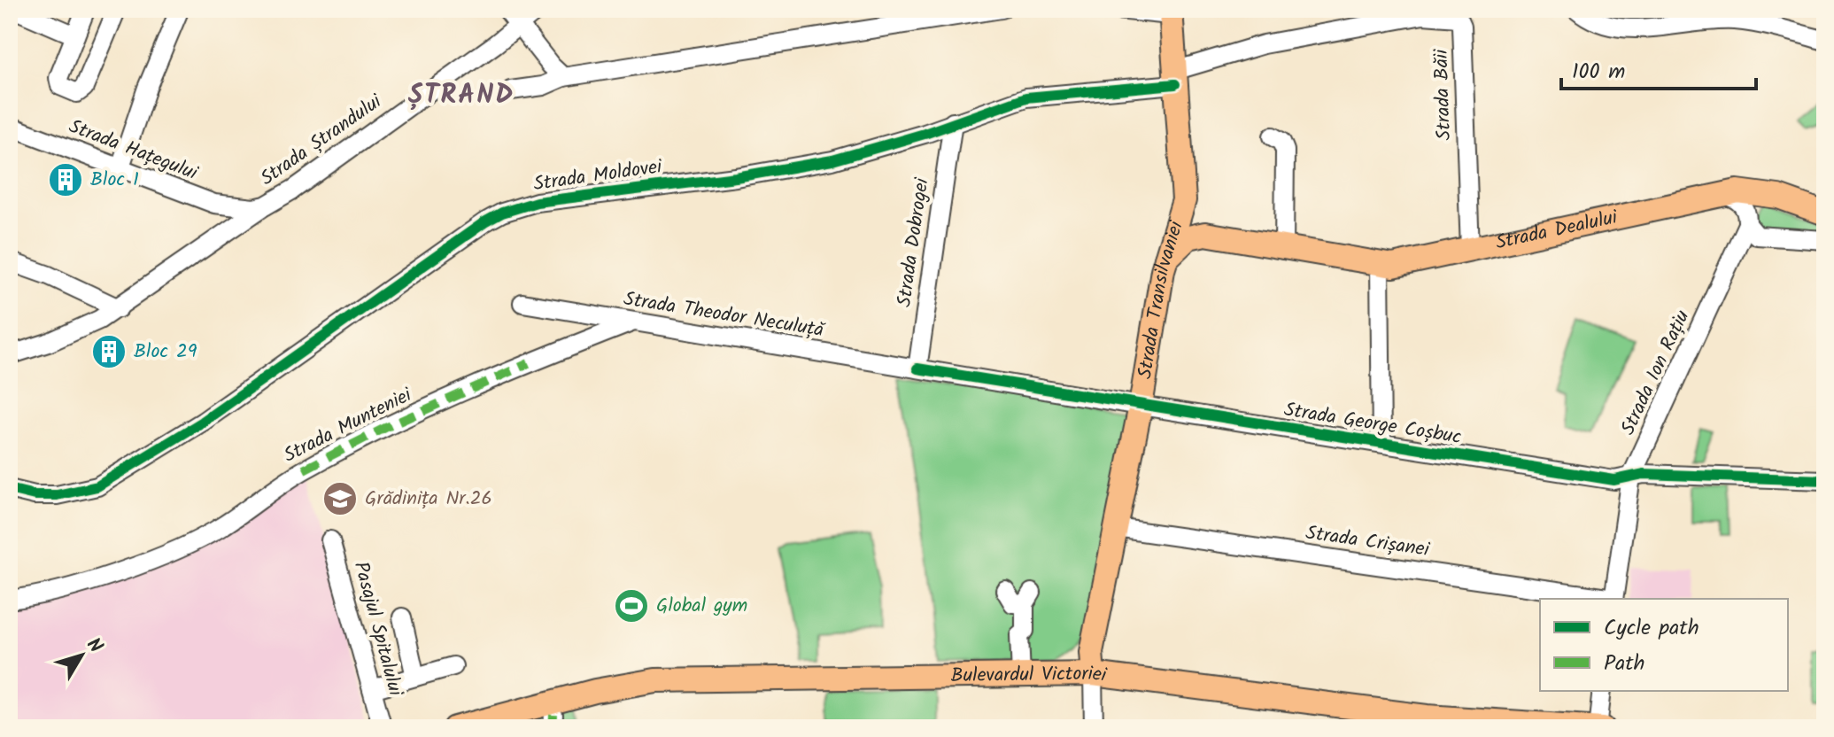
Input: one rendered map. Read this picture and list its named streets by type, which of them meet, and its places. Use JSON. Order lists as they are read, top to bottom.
{
  "streets": {
    "main road": ["Strada Dealului", "Strada Transilvaniei", "Bulevardul Victoriei"],
    "street": [
      "Strada Băii",
      "Strada Ștrandului",
      "Strada Hațegului",
      "Strada Moldovei",
      "Strada Dobrogei",
      "Strada Theodor Neculuță",
      "Strada Ion Rațiu",
      "Strada George Coșbuc",
      "Strada Munteniei",
      "Strada Crișanei",
      "Pasajul Spitalului"
    ]
  },
  "crossings": [
    ["Strada Băii", "Strada Moldovei"],
    ["Strada Băii", "Strada Dealului"],
    ["Strada Băii", "Strada Transilvaniei"],
    ["Strada Ștrandului", "Strada Hațegului"],
    ["Strada Moldovei", "Strada Dobrogei"],
    ["Strada Moldovei", "Strada Transilvaniei"],
    ["Strada Dobrogei", "Strada Theodor Neculuță"],
    ["Strada Dobrogei", "Strada George Coșbuc"],
    ["Strada Transilvaniei", "Strada George Coșbuc"],
    ["Strada Transilvaniei", "Strada Crișanei"],
    ["Strada Transilvaniei", "Bulevardul Victoriei"],
    ["Strada Theodor Neculuță", "Strada George Coșbuc"],
    ["Strada Theodor Neculuță", "Strada Munteniei"],
    ["Strada Ion Rațiu", "Strada George Coșbuc"]
  ],
  "districts": ["ȘTRAND"],
  "places": {
    "building": ["Bloc 1", "Bloc 29"],
    "school or university": ["Grădinița Nr.26"],
    "sports": ["Global gym"]
  },
  "legend": ["Cycle path", "Path"],
  "scale_bar": "100 m",
  "north": "top right"
}
